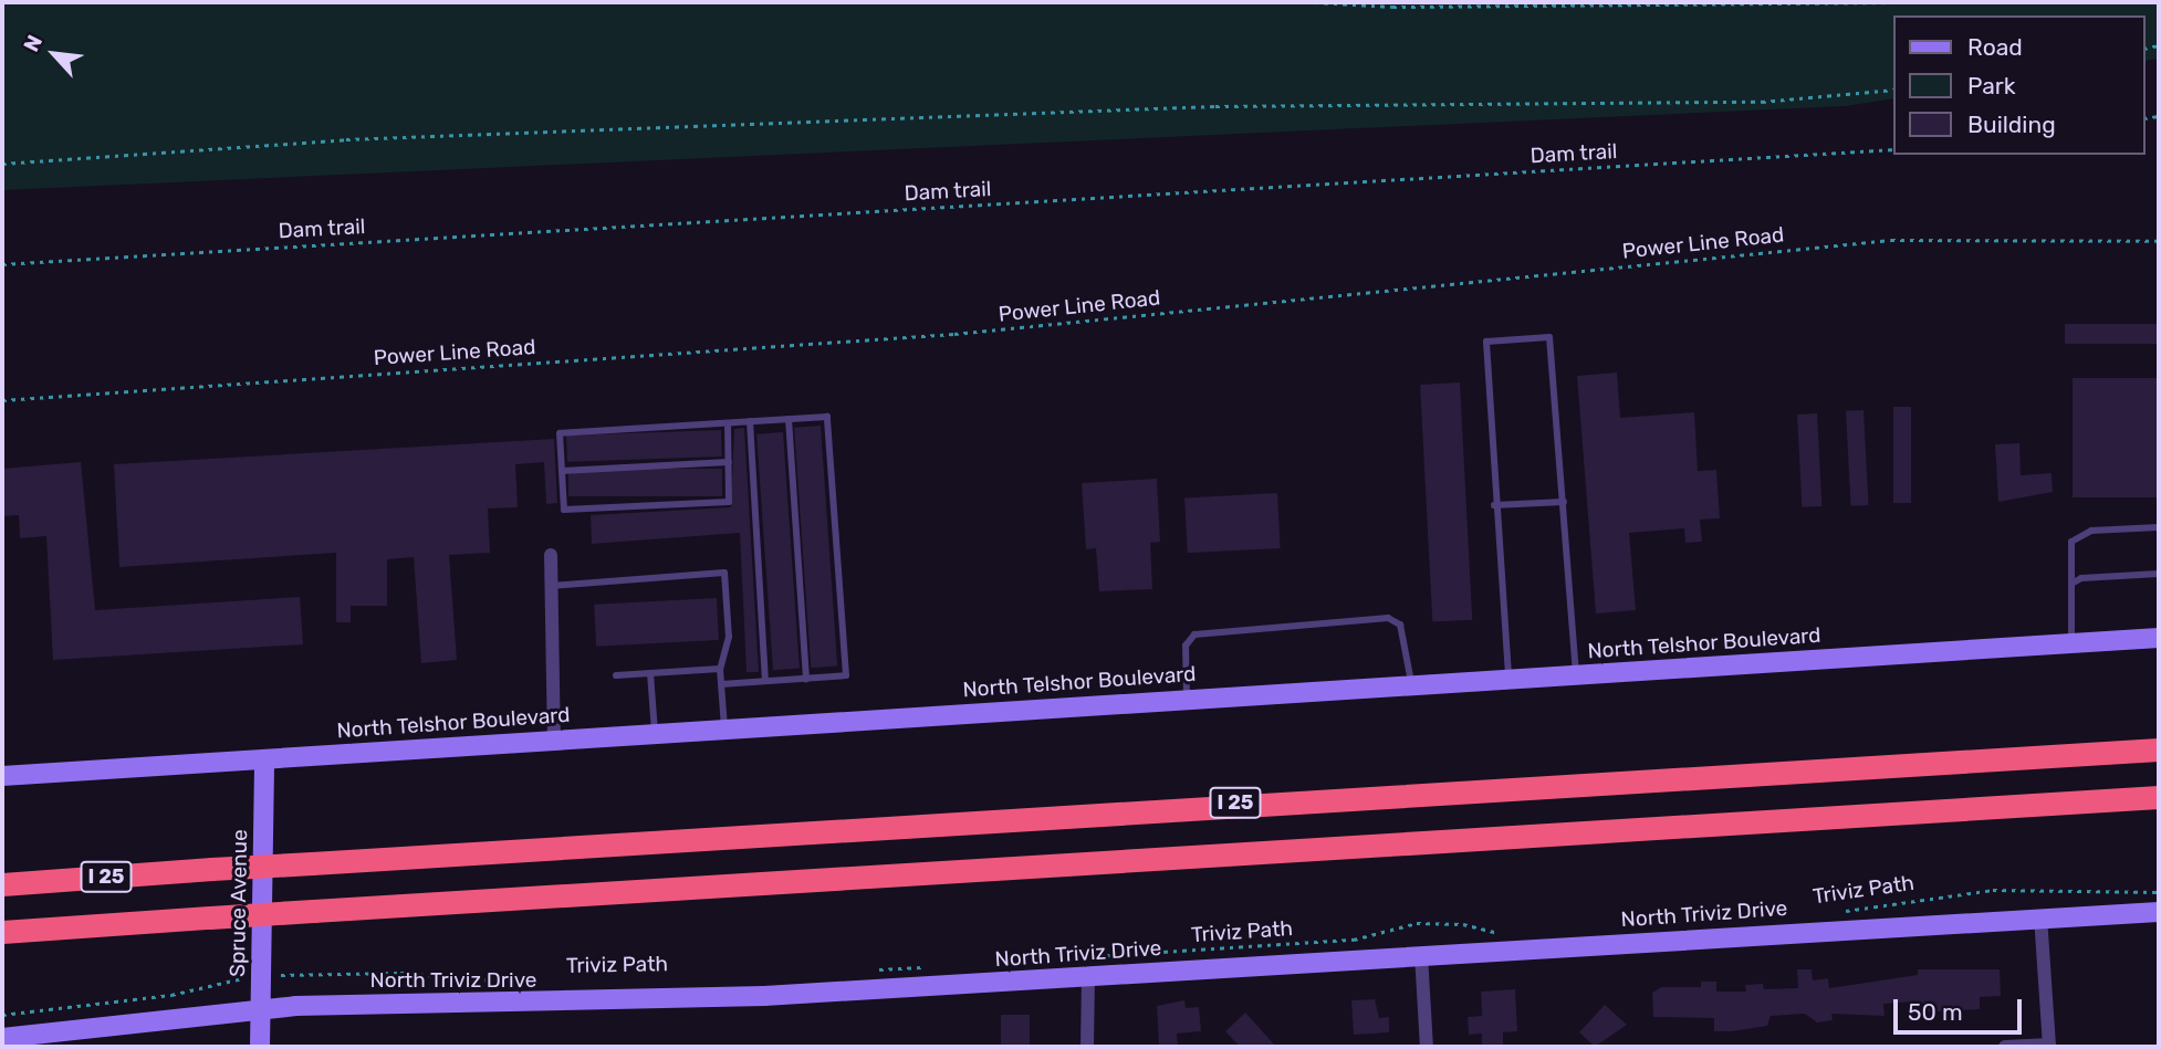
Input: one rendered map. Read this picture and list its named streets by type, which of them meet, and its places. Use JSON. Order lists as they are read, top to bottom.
{
  "streets": {
    "highway": ["I 25"],
    "main road": ["North Telshor Boulevard", "Spruce Avenue", "North Triviz Drive"],
    "path": ["Dam trail", "Power Line Road", "Triviz Path"]
  },
  "crossings": [
    ["North Telshor Boulevard", "Spruce Avenue"],
    ["Spruce Avenue", "North Triviz Drive"]
  ],
  "legend": ["Road", "Park", "Building"],
  "scale_bar": "50 m",
  "north": "top left"
}
